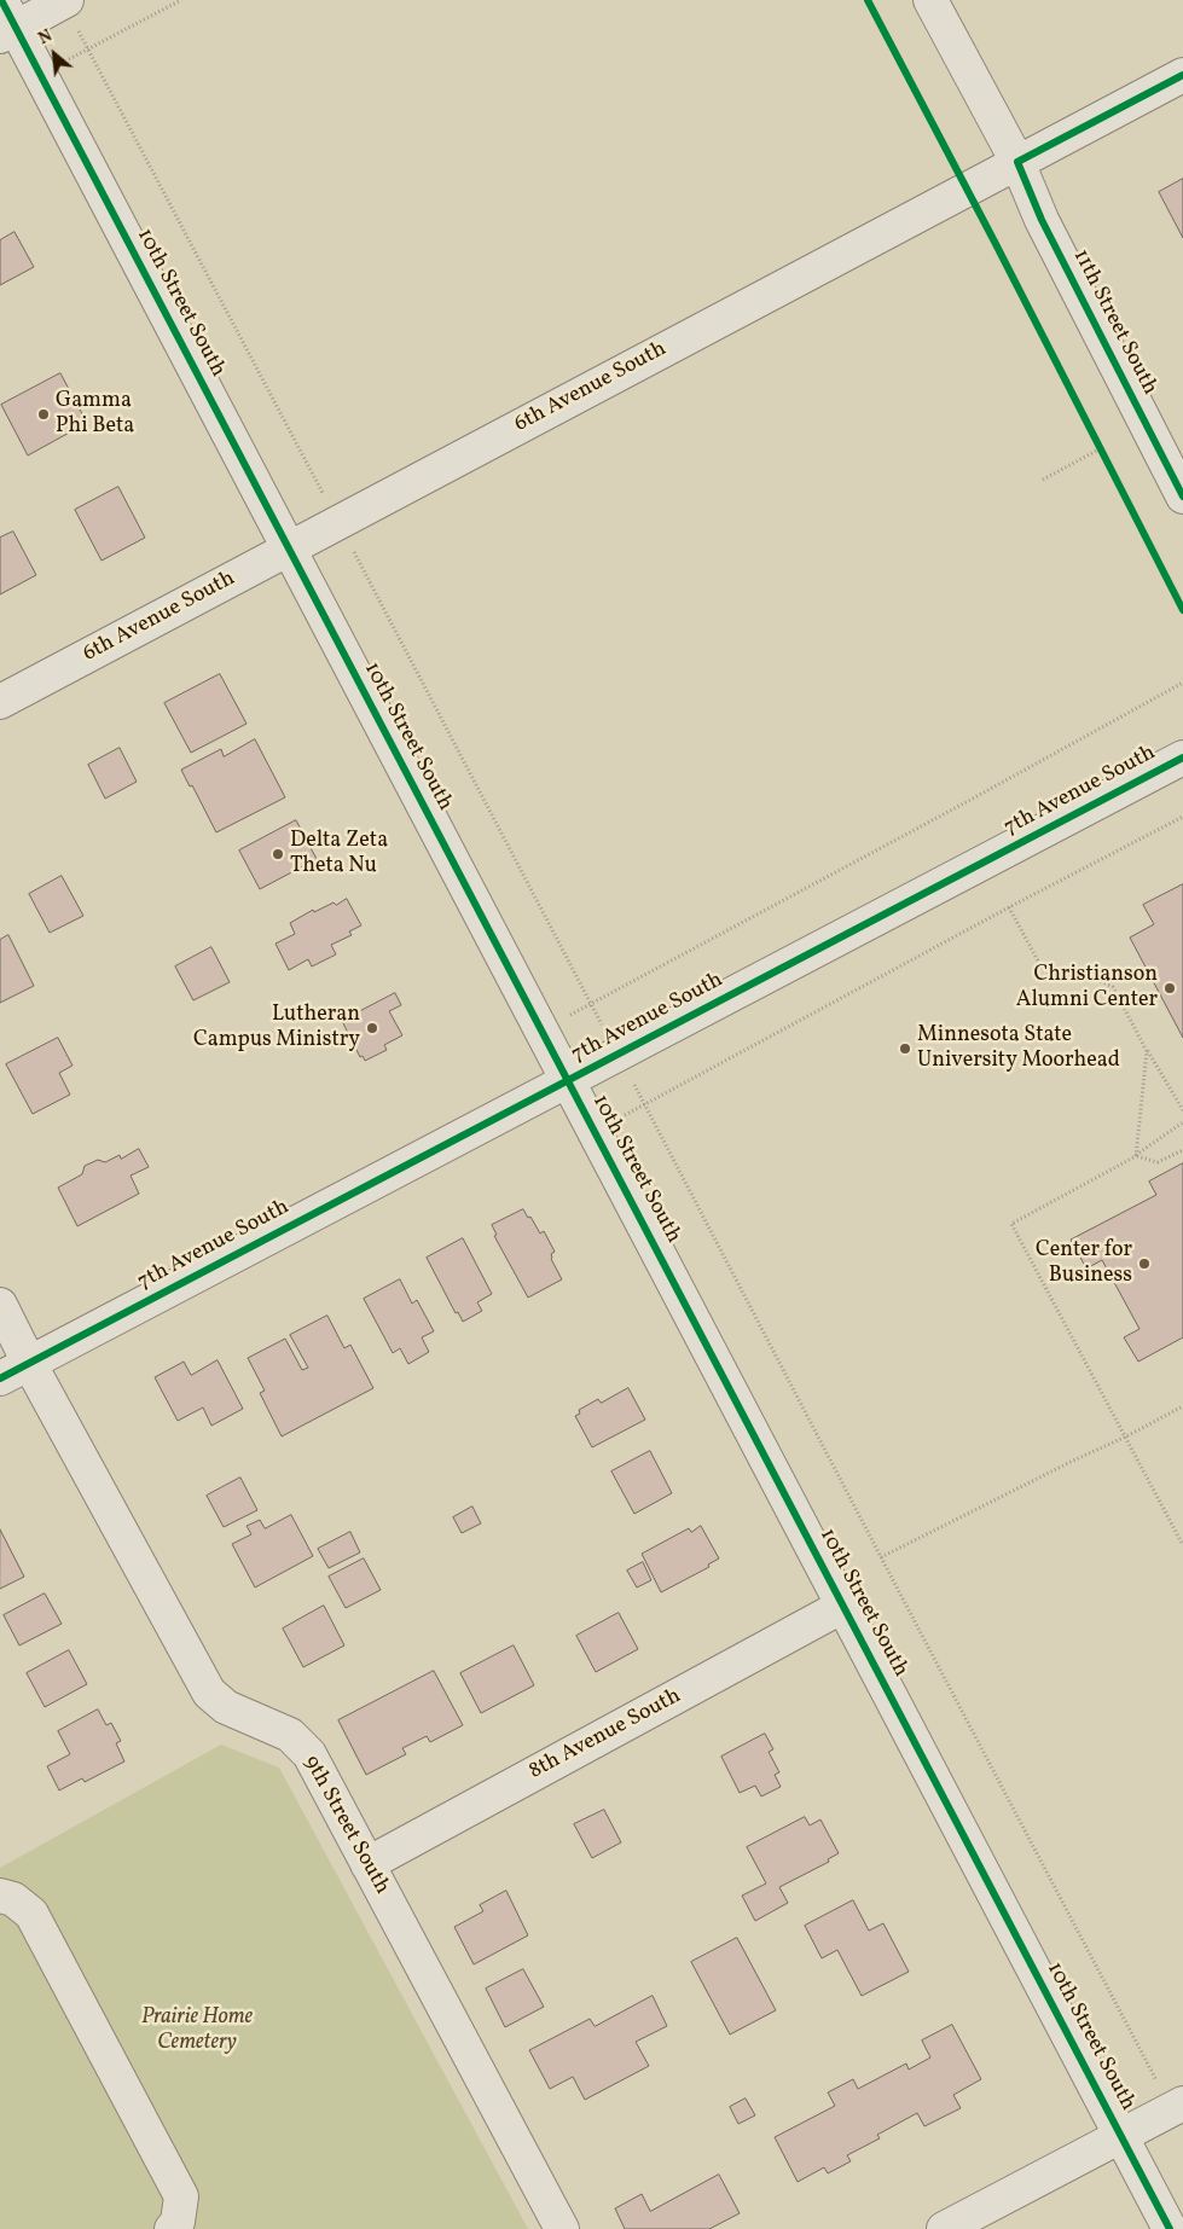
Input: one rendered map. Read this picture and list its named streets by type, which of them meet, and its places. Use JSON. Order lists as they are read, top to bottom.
{
  "streets": {
    "street": [
      "10th Street South",
      "11th Street South",
      "6th Avenue South",
      "7th Avenue South",
      "8th Avenue South",
      "9th Street South"
    ]
  },
  "crossings": [
    ["10th Street South", "6th Avenue South"],
    ["10th Street South", "7th Avenue South"],
    ["10th Street South", "8th Avenue South"],
    ["11th Street South", "6th Avenue South"],
    ["7th Avenue South", "9th Street South"],
    ["8th Avenue South", "9th Street South"]
  ],
  "parks": ["Prairie Home Cemetery"],
  "places": [
    "Gamma Phi Beta",
    "Delta Zeta Theta Nu",
    "Christianson Alumni Center",
    "Lutheran Campus Ministry",
    "Minnesota State University Moorhead",
    "Center for Business"
  ],
  "north": "top left"
}
